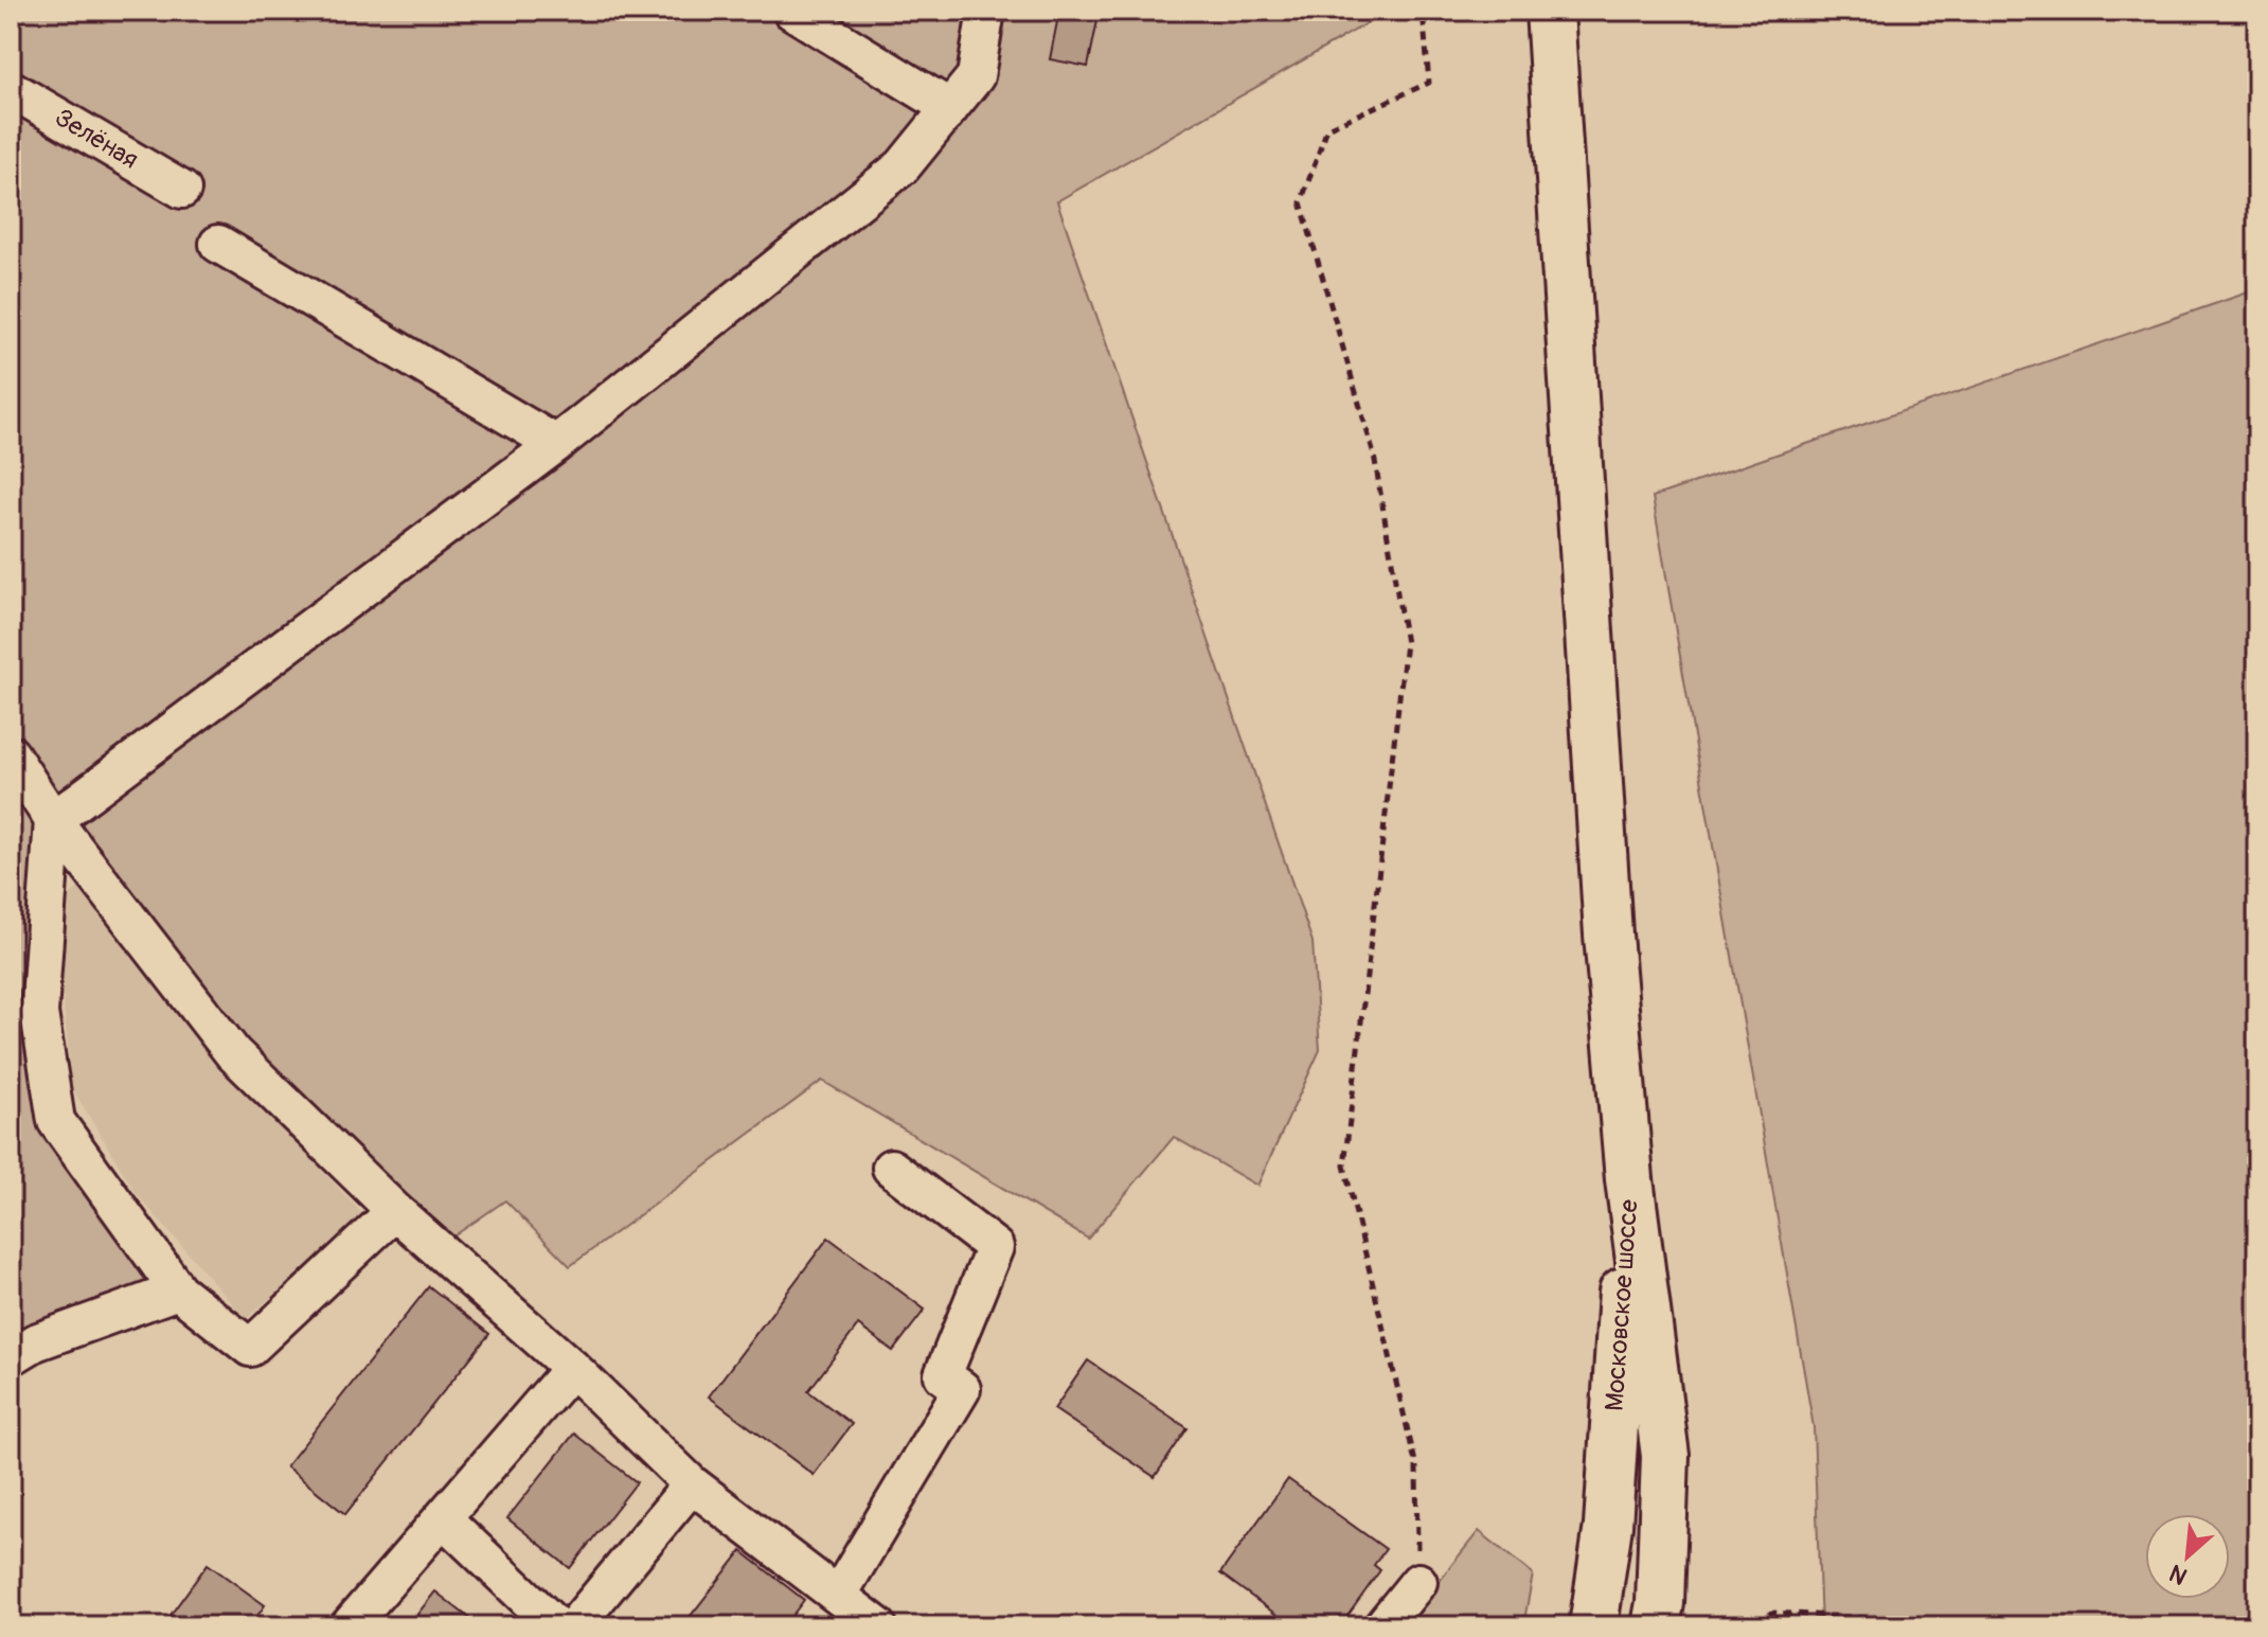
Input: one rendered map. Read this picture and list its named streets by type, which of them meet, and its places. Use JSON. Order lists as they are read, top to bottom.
{
  "streets": {
    "main road": ["Московское шоссе"],
    "street": ["Зелёная"]
  },
  "north": "bottom left"
}
